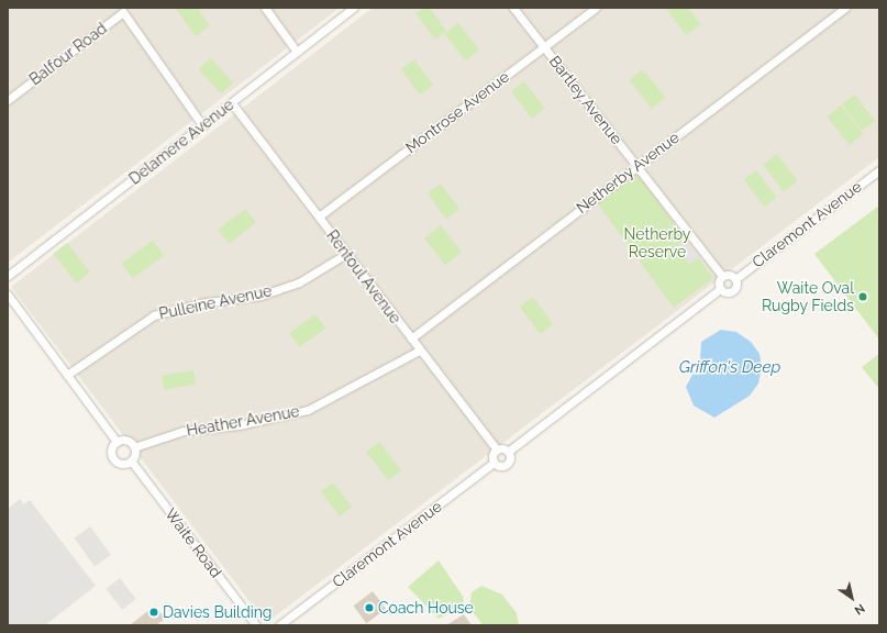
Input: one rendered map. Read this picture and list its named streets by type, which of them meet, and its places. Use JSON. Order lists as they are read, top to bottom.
{
  "streets": {
    "street": [
      "Balfour Road",
      "Bartley Avenue",
      "Montrose Avenue",
      "Delamere Avenue",
      "Netherby Avenue",
      "Claremont Avenue",
      "Rentoul Avenue",
      "Pulleine Avenue",
      "Heather Avenue",
      "Waite Road"
    ]
  },
  "crossings": [
    ["Balfour Road", "Delamere Avenue"],
    ["Bartley Avenue", "Montrose Avenue"],
    ["Bartley Avenue", "Netherby Avenue"],
    ["Bartley Avenue", "Claremont Avenue"],
    ["Montrose Avenue", "Rentoul Avenue"],
    ["Delamere Avenue", "Rentoul Avenue"],
    ["Netherby Avenue", "Rentoul Avenue"],
    ["Claremont Avenue", "Rentoul Avenue"],
    ["Rentoul Avenue", "Pulleine Avenue"],
    ["Rentoul Avenue", "Heather Avenue"],
    ["Heather Avenue", "Waite Road"]
  ],
  "water": ["Griffon's Deep"],
  "parks": ["Netherby Reserve"],
  "places": ["Waite Oval Rugby Fields", "Coach House", "Davies Building"],
  "north": "bottom right"
}
